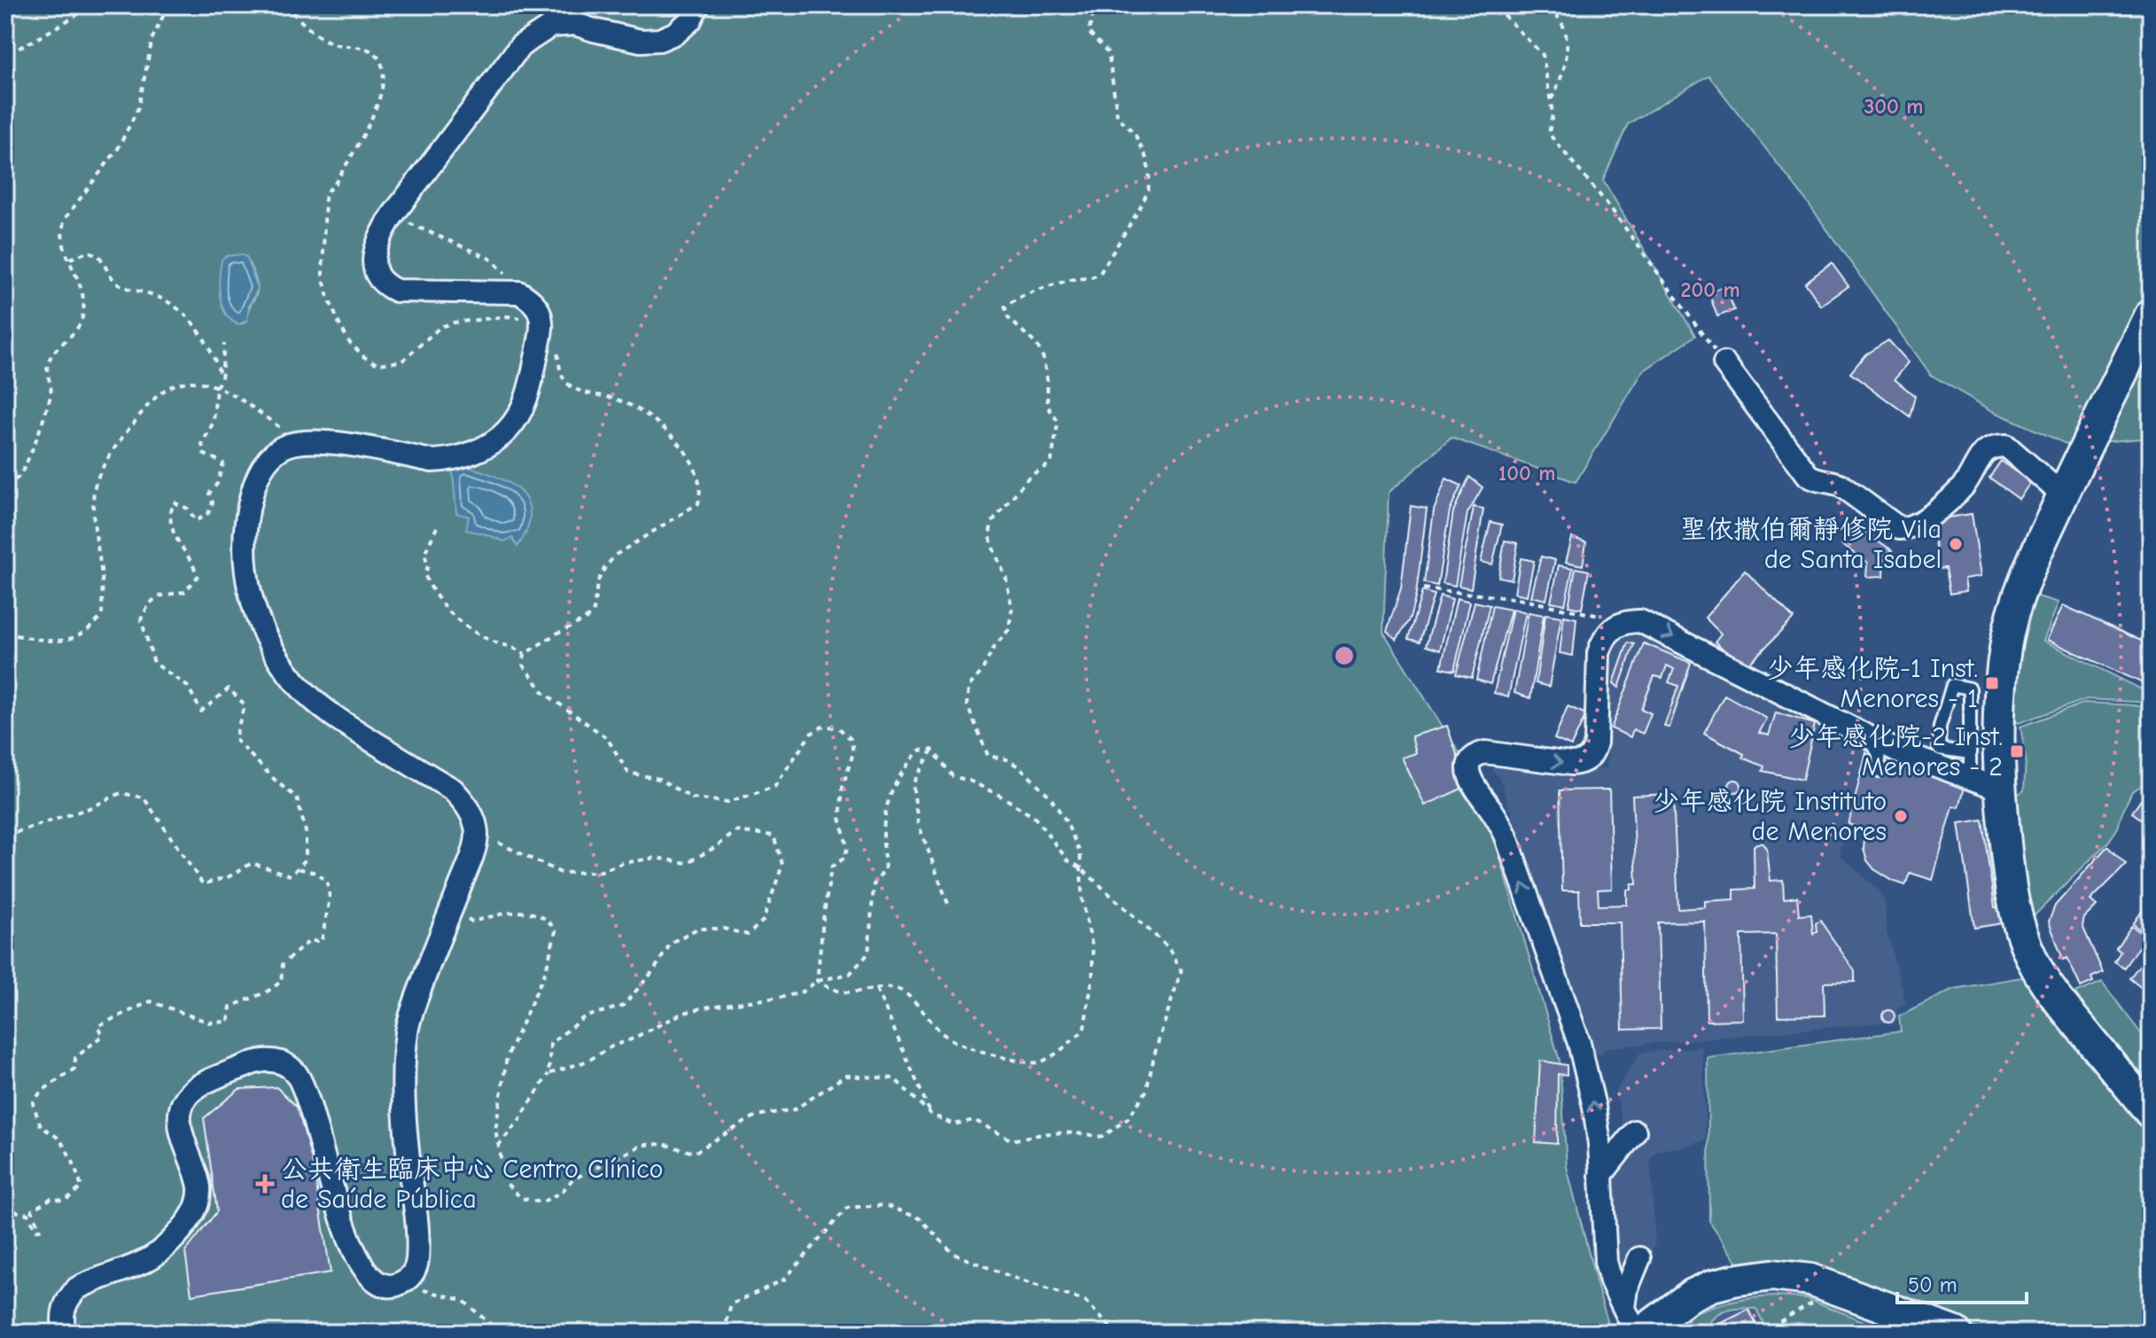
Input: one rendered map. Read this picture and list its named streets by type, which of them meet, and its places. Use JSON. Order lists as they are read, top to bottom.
{
  "places": {
    "other": ["聖依撒伯爾靜修院 Vila de Santa Isabel", "少年感化院 Instituto de Menores"],
    "transit": ["少年感化院-1 Inst. Menores - 1", "少年感化院-2 Inst. Menores - 2"],
    "health": ["公共衛生臨床中心 Centro Clínico de Saúde Pública"]
  },
  "scale_bar": "50 m",
  "rings": ["300 m", "200 m", "100 m"]
}
